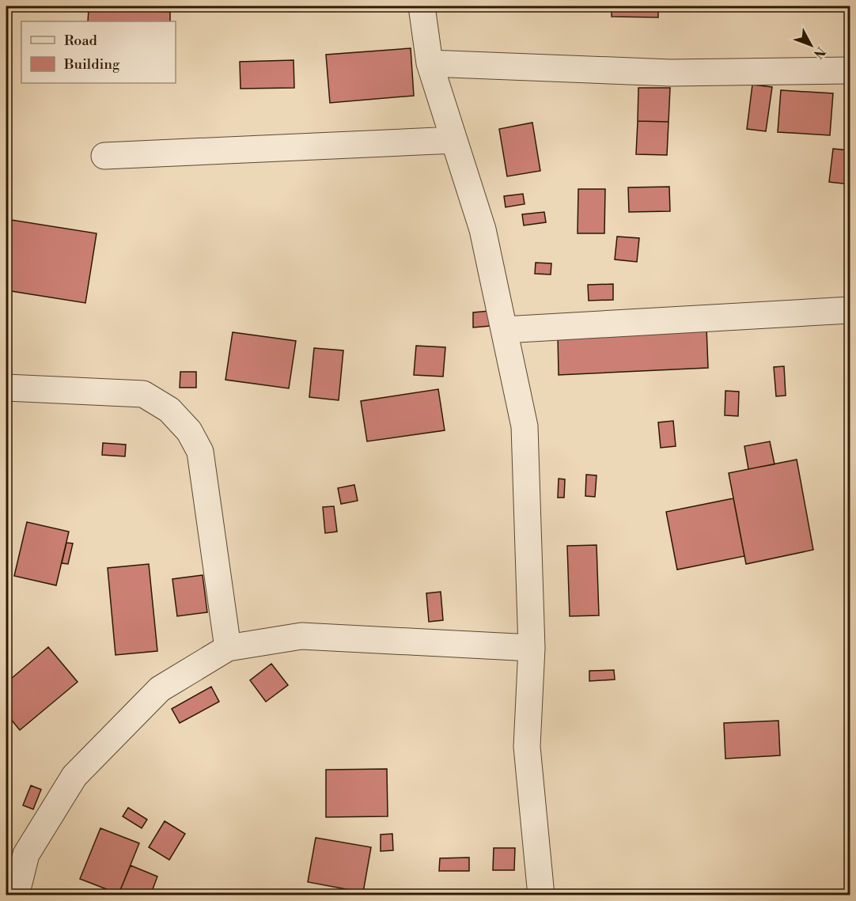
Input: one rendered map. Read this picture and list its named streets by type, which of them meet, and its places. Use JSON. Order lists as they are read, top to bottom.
{
  "legend": ["Road", "Building"],
  "north": "bottom right"
}
